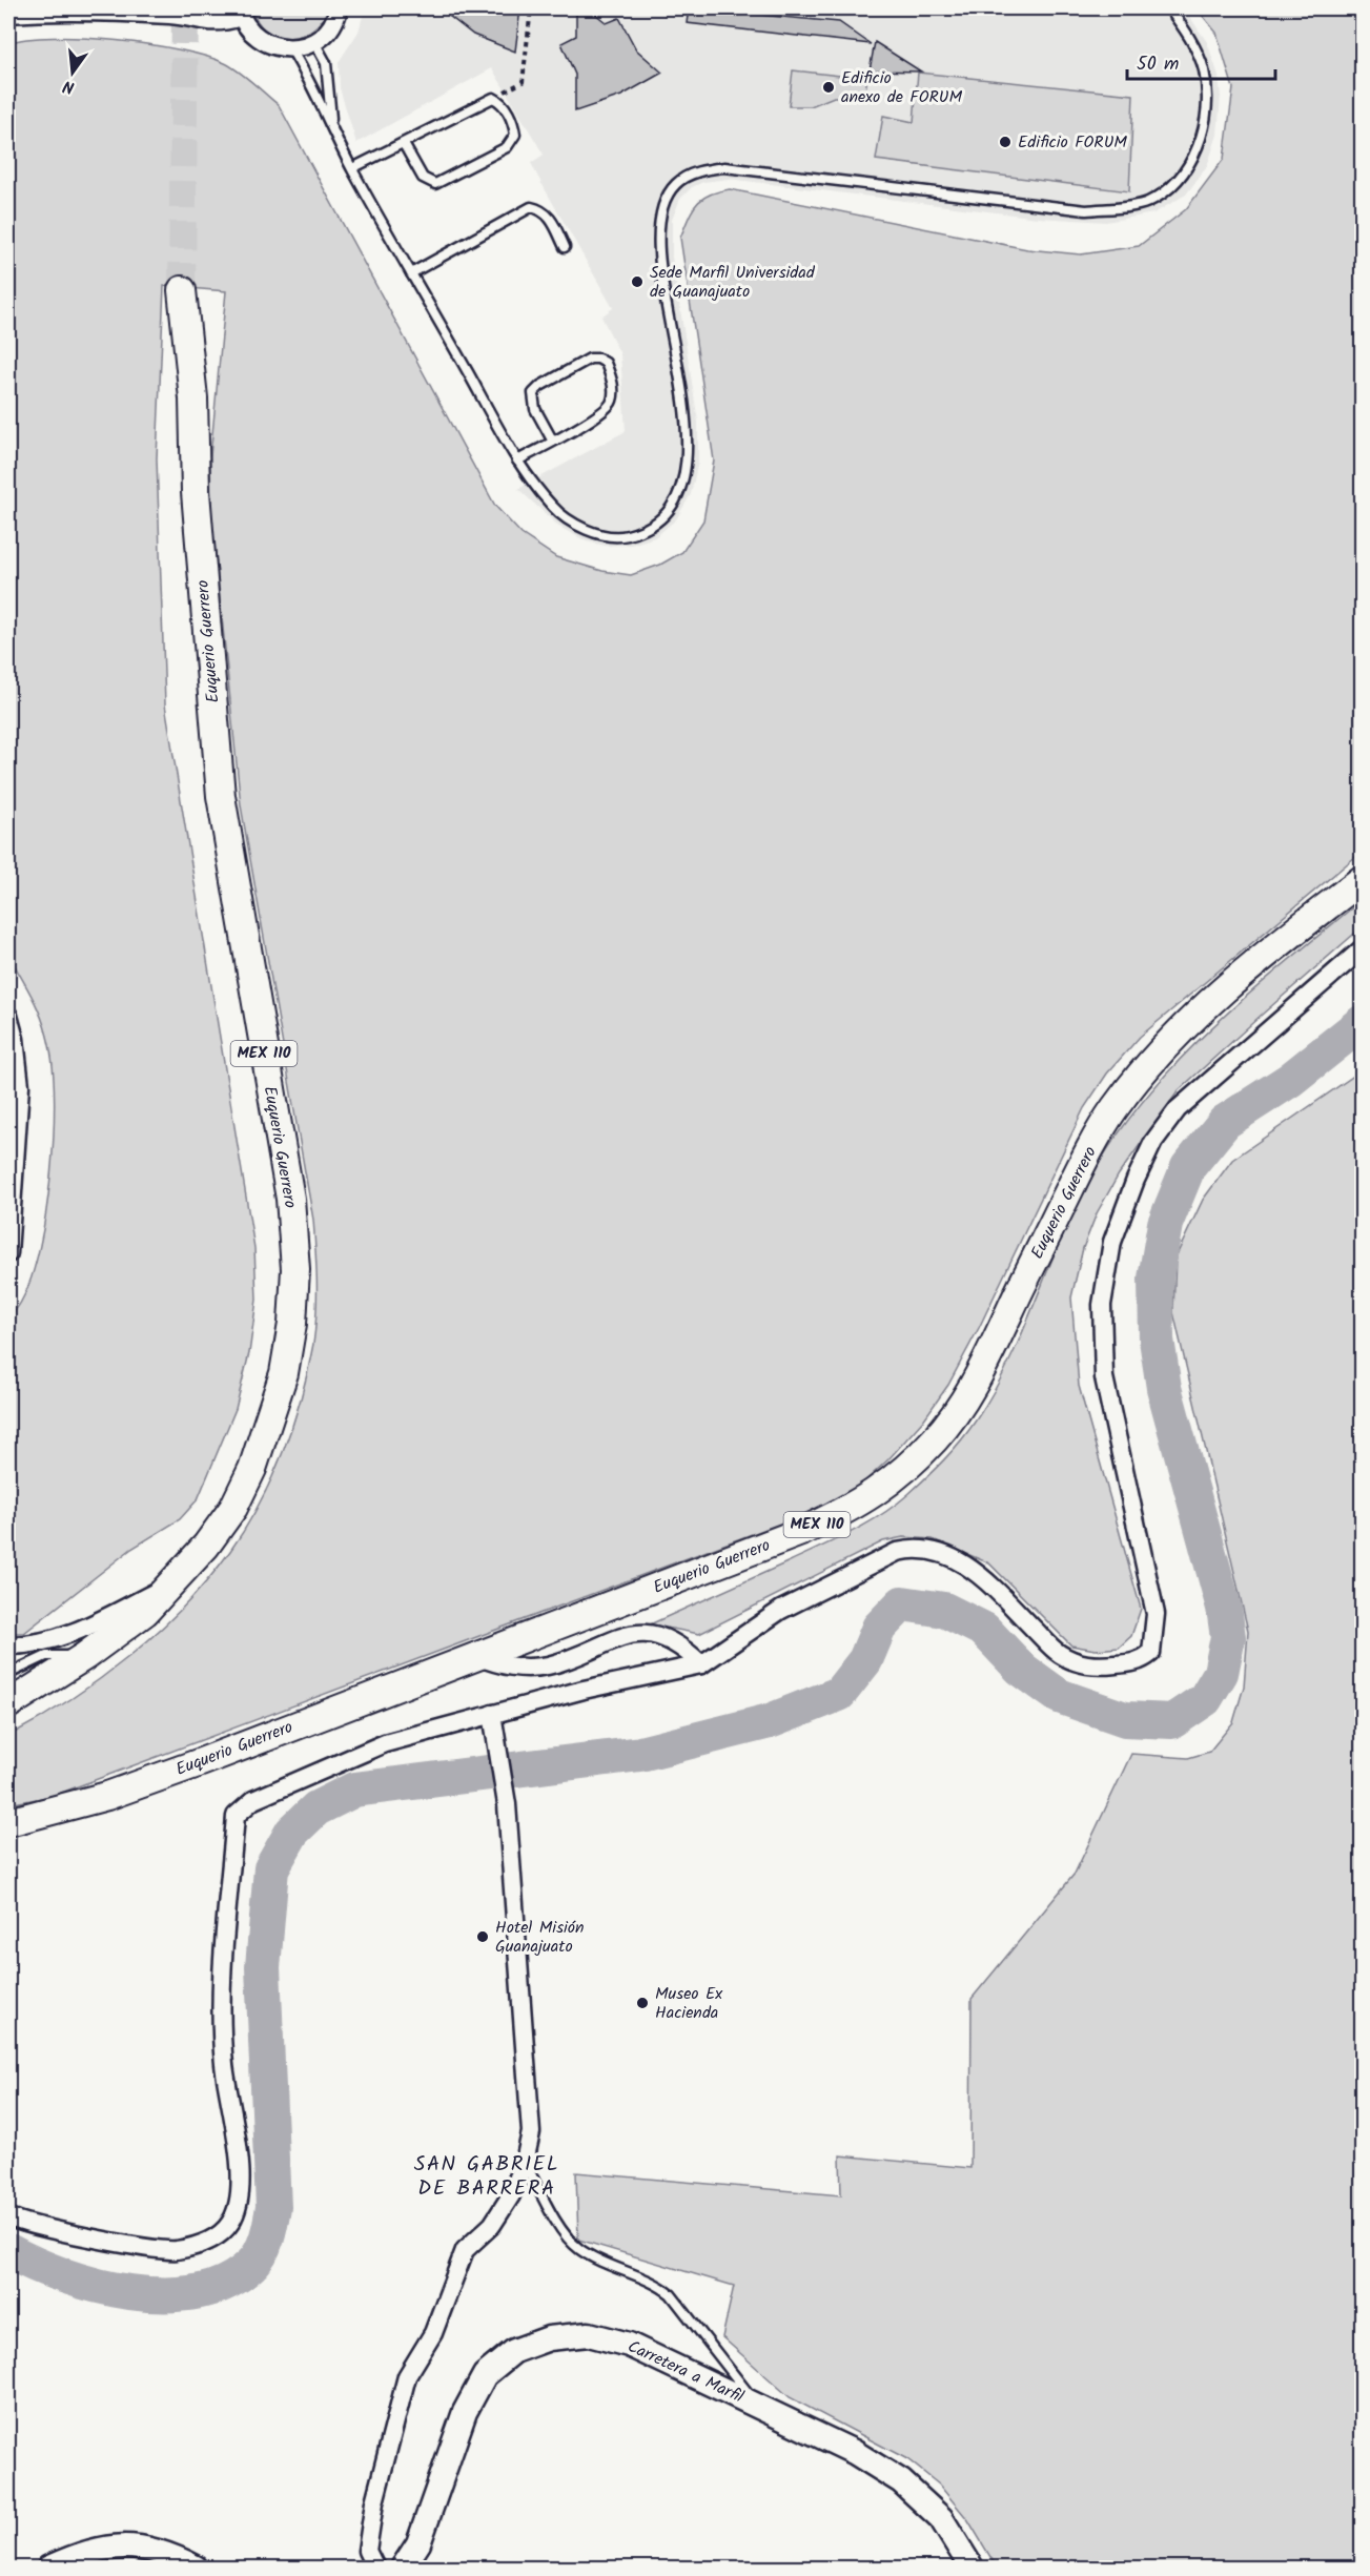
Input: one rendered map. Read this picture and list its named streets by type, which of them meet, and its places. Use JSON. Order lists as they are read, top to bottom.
{
  "streets": {
    "main road": ["Euquerio Guerrero", "MEX 110", "Carretera a Marfil"]
  },
  "districts": ["SAN GABRIEL DE BARRERA"],
  "places": [
    "Edificio anexo de FORUM",
    "Edificio FORUM",
    "Sede Marfil Universidad de Guanajuato",
    "Hotel Misión Guanajuato",
    "Museo Ex Hacienda"
  ],
  "scale_bar": "50 m",
  "north": "bottom"
}
